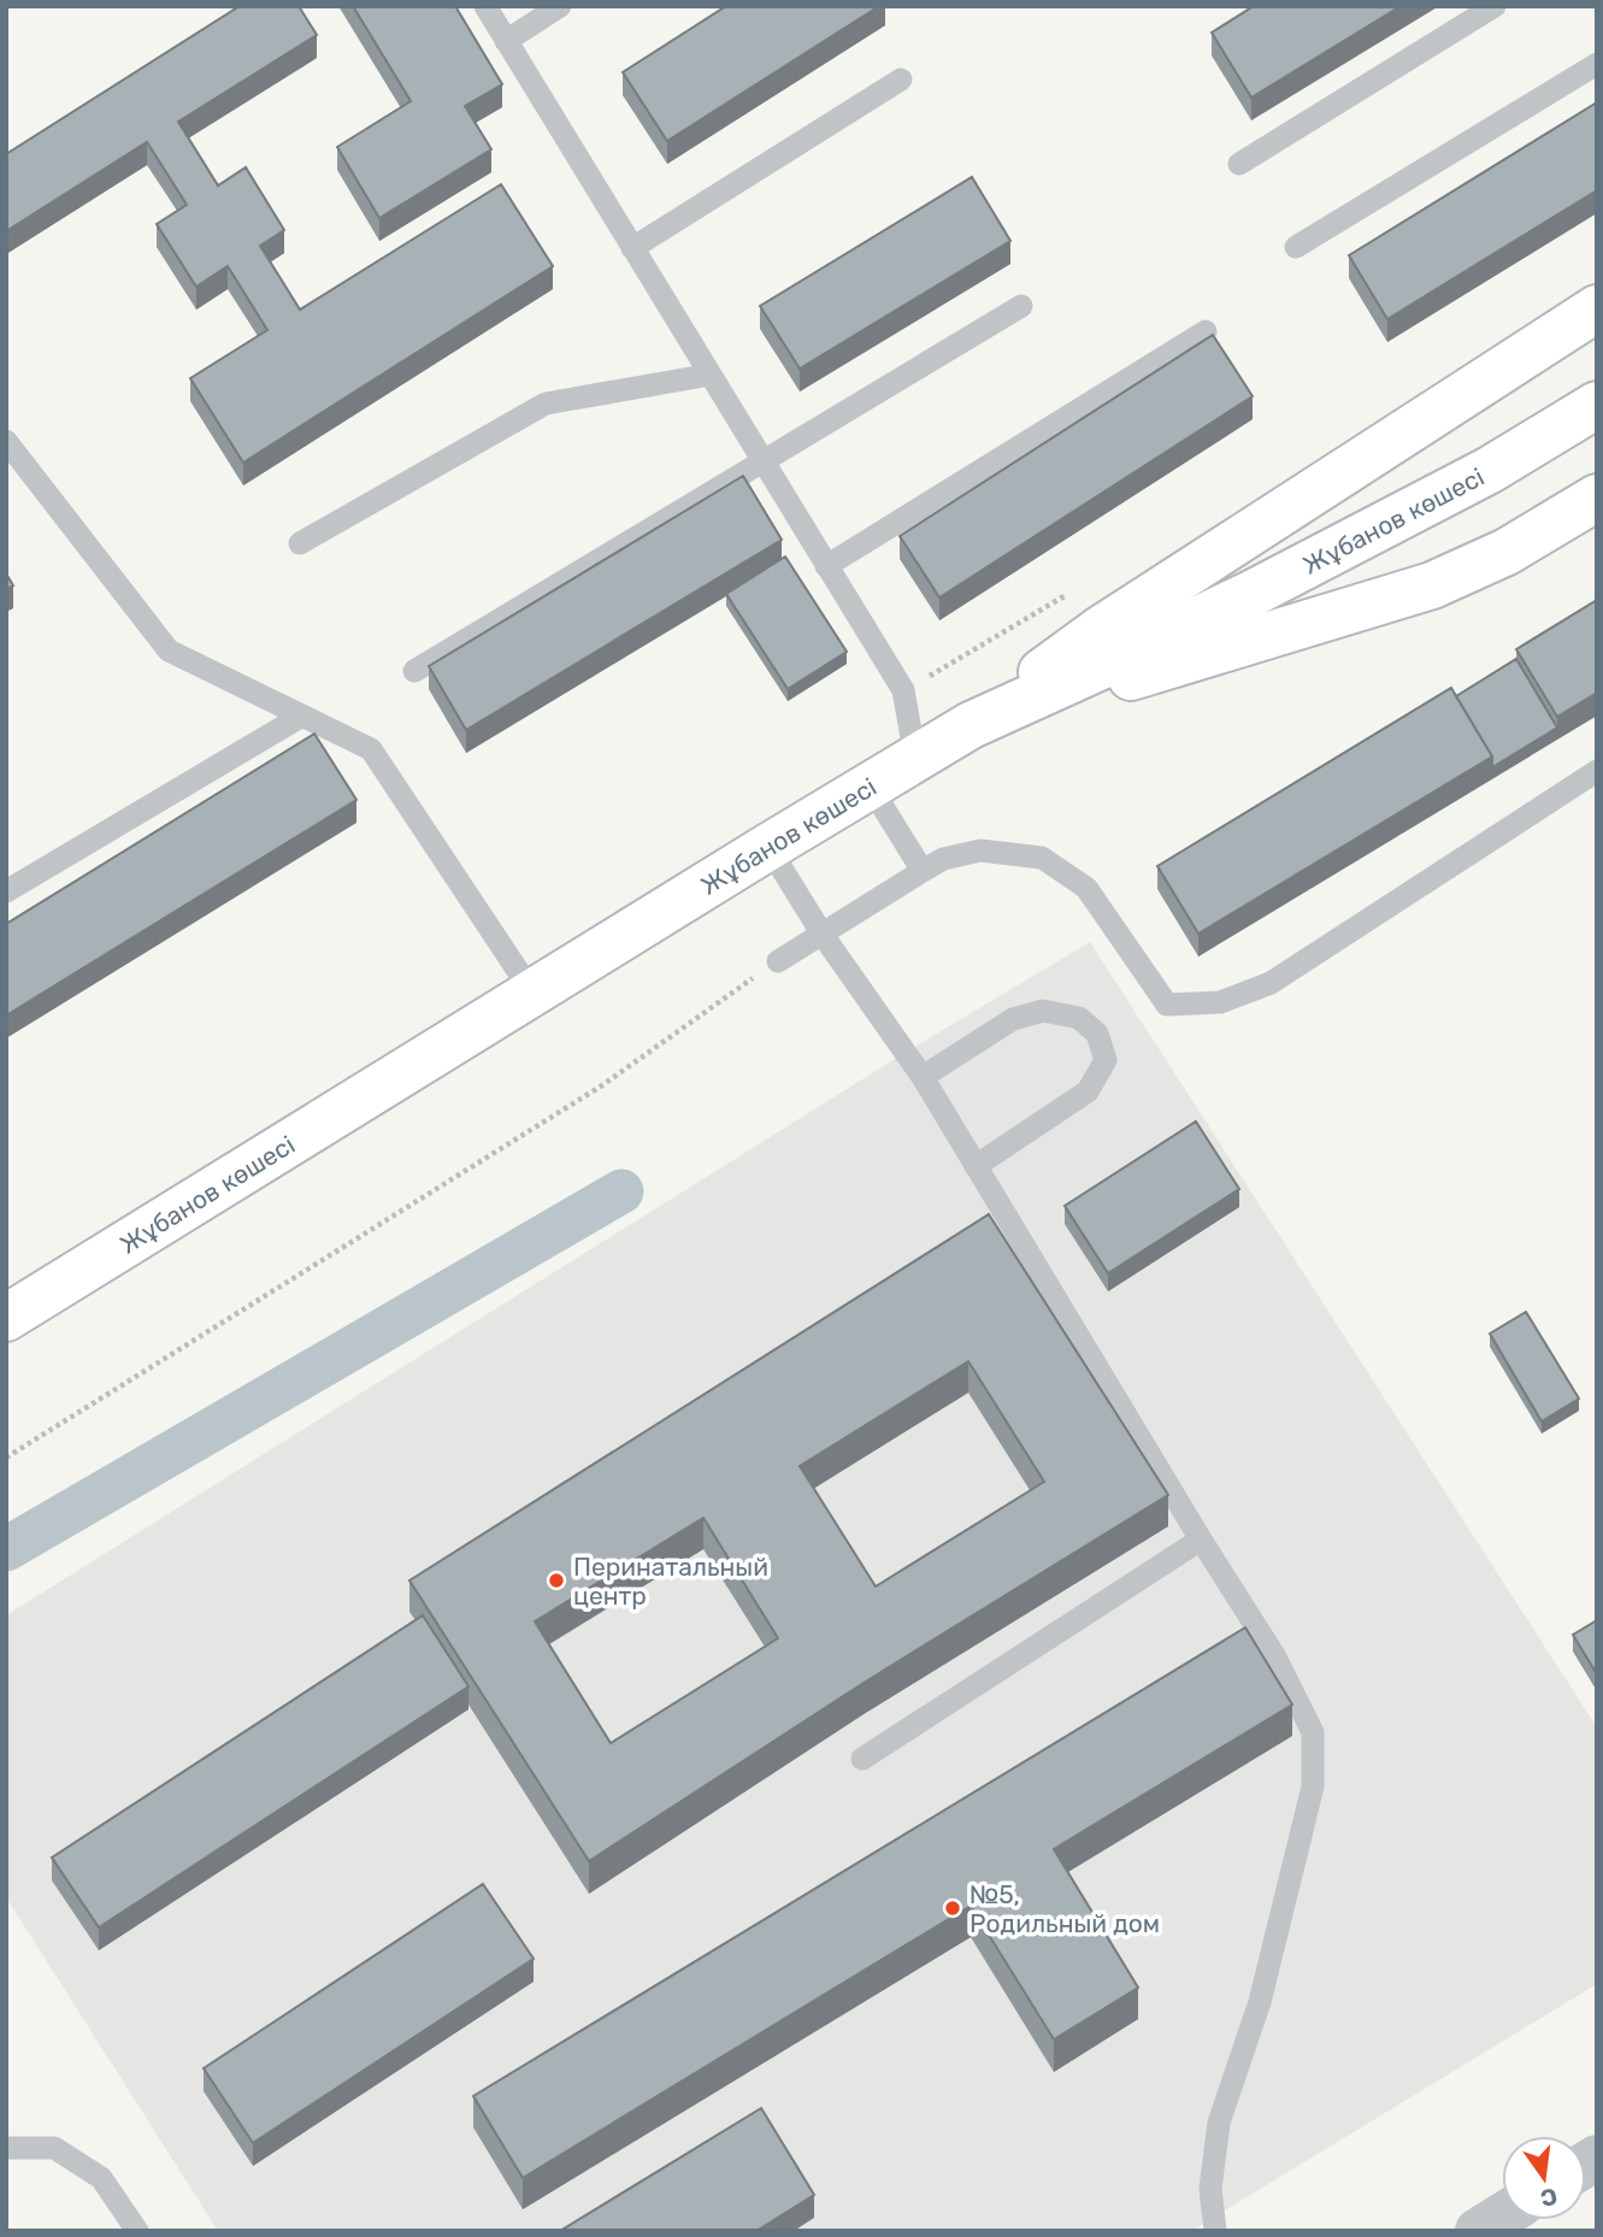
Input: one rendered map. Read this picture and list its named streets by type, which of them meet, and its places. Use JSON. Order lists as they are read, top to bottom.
{
  "streets": {
    "main road": ["Жұбанов көшесі"]
  },
  "places": ["Перинатальный центр", "№5, Родильный дом"],
  "north": "bottom"
}
